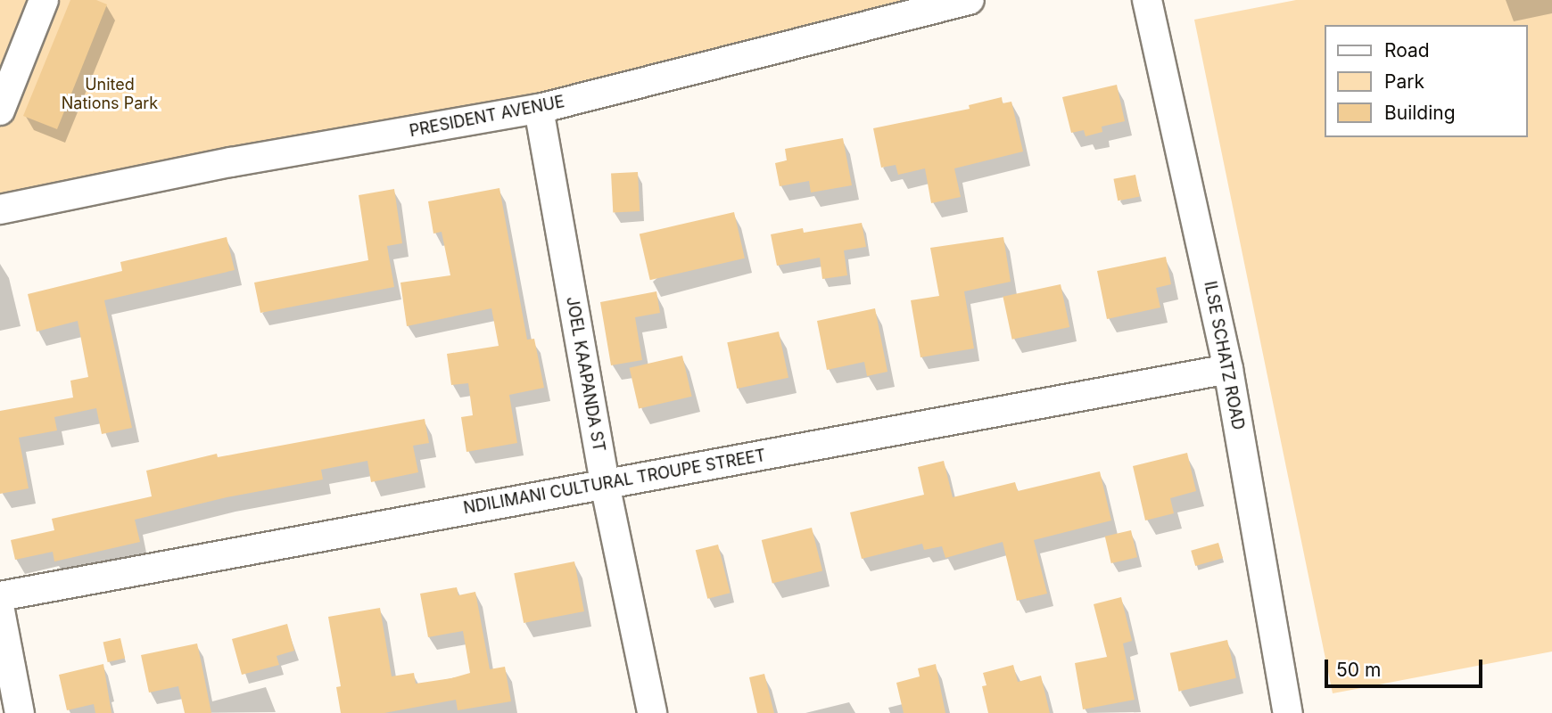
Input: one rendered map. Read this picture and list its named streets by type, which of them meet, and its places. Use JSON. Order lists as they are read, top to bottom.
{
  "streets": {
    "street": [
      "PRESIDENT AVENUE",
      "ILSE SCHATZ ROAD",
      "JOEL KAAPANDA ST",
      "NDILIMANI CULTURAL TROUPE STREET"
    ]
  },
  "crossings": [
    ["PRESIDENT AVENUE", "JOEL KAAPANDA ST"],
    ["ILSE SCHATZ ROAD", "NDILIMANI CULTURAL TROUPE STREET"],
    ["JOEL KAAPANDA ST", "NDILIMANI CULTURAL TROUPE STREET"]
  ],
  "parks": ["United Nations Park"],
  "legend": ["Road", "Park", "Building"],
  "scale_bar": "50 m"
}
